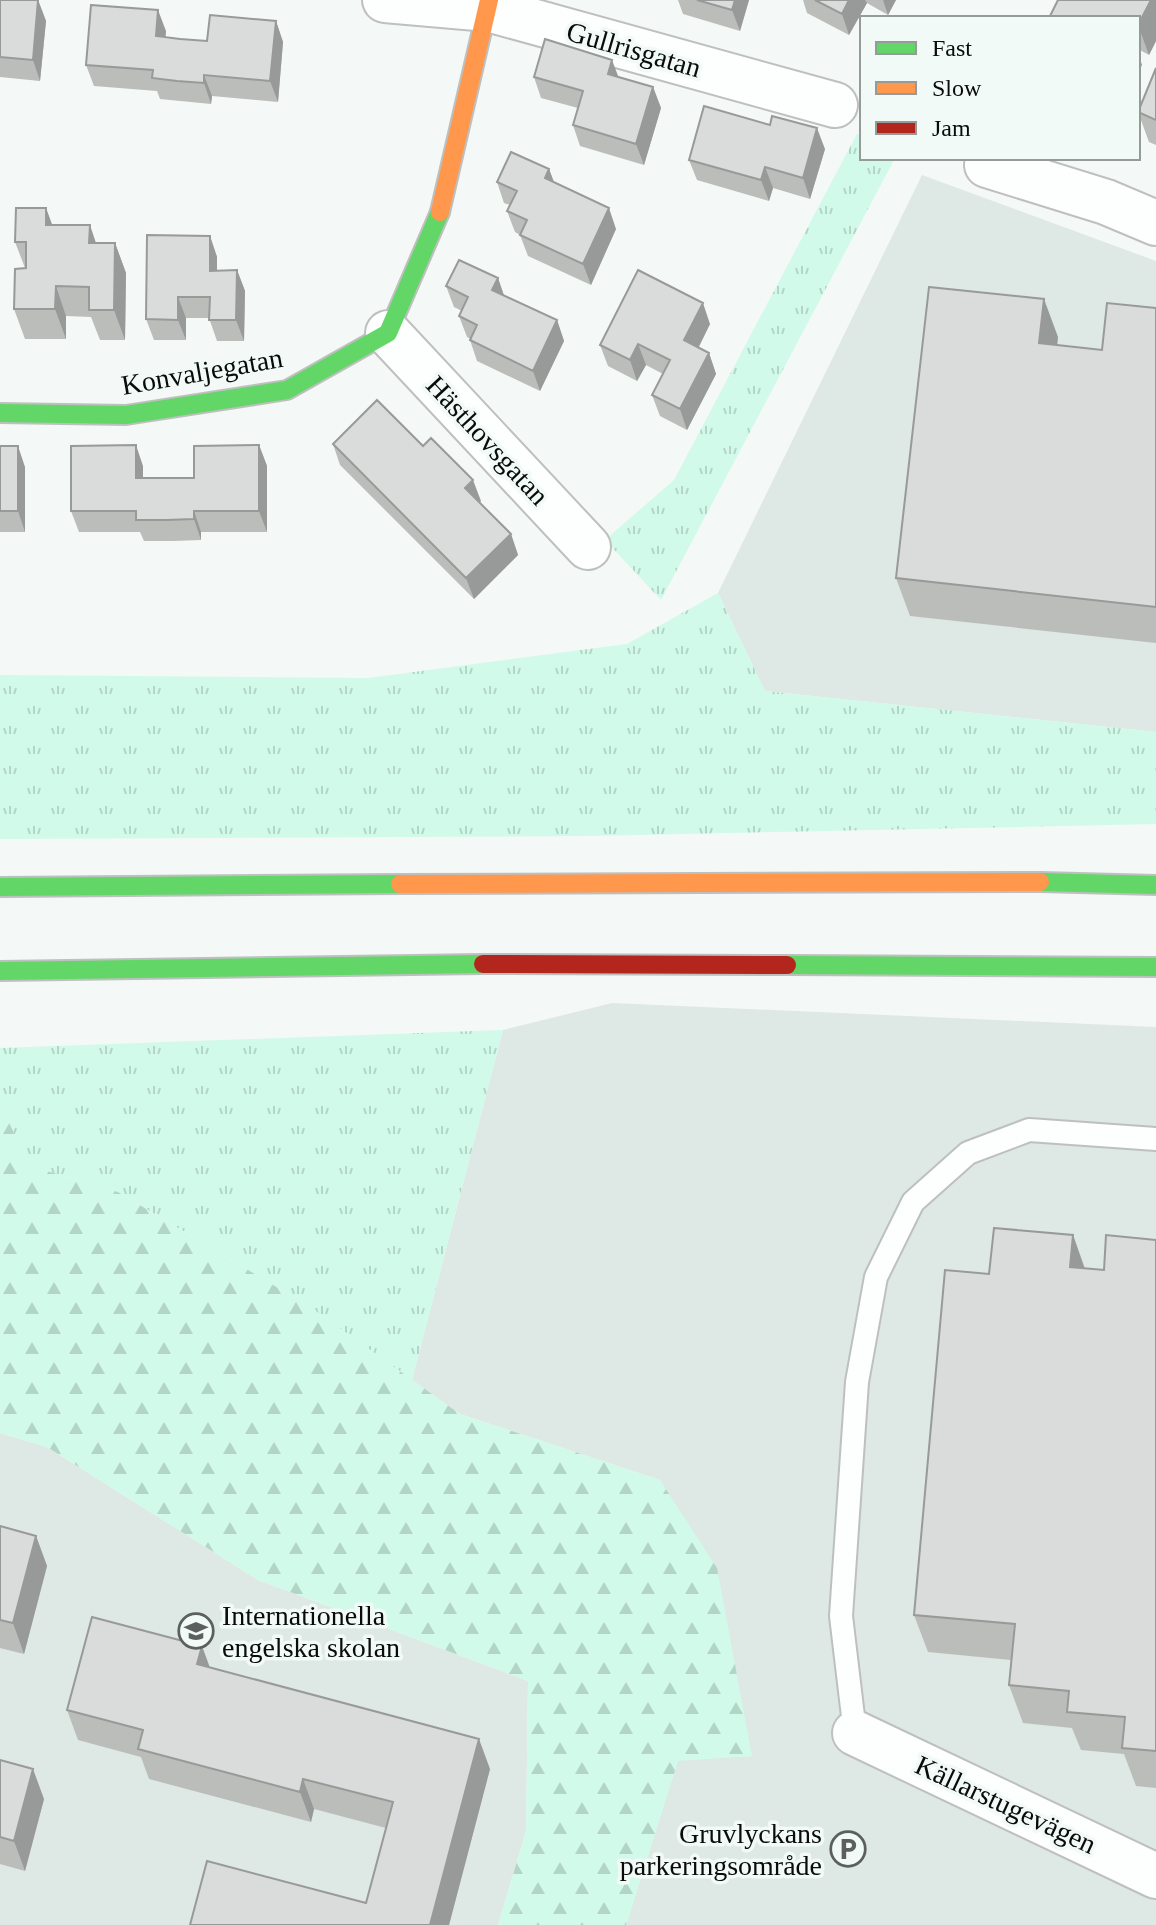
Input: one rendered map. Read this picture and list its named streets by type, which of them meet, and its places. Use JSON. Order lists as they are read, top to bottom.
{
  "streets": {
    "main road": ["Konvaljegatan"],
    "street": ["Gullrisgatan", "Hästhovsgatan", "Källarstugevägen"]
  },
  "crossings": [
    ["Konvaljegatan", "Hästhovsgatan"]
  ],
  "places": {
    "school or university": ["Internationella engelska skolan"],
    "parking": ["Gruvlyckans parkeringsområde"]
  },
  "legend": ["Fast", "Slow", "Jam"]
}
